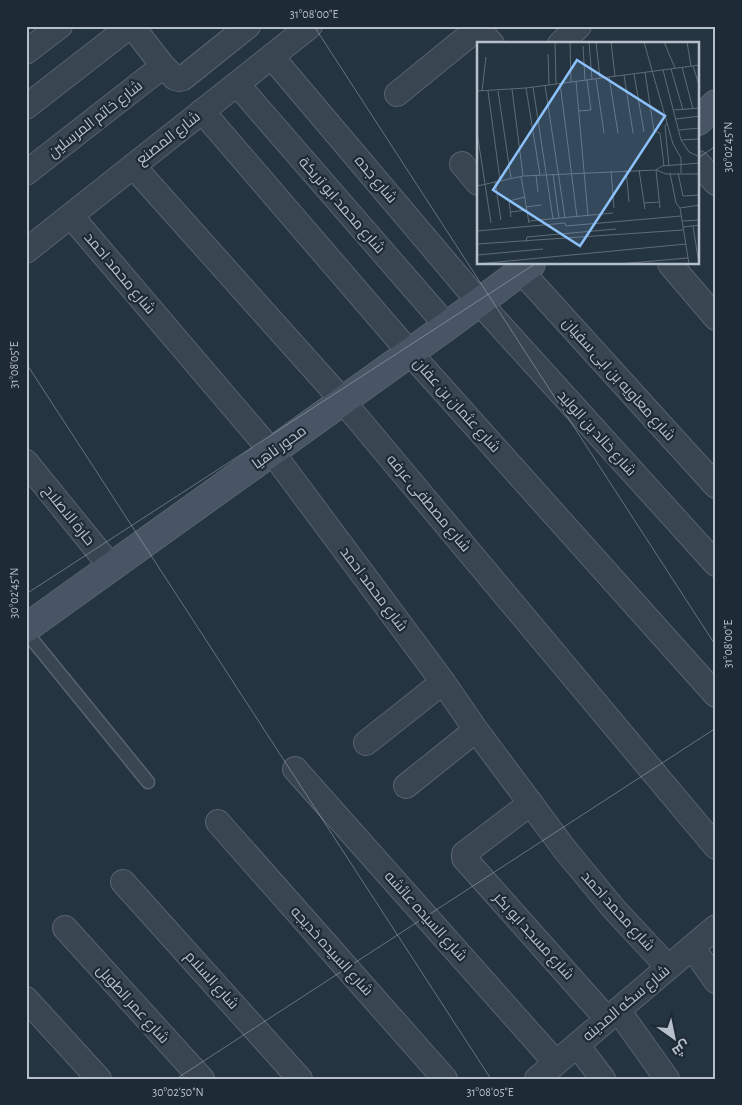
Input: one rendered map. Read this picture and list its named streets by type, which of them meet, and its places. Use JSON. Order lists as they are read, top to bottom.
{
  "streets": {
    "main road": ["محور ناهيا"],
    "street": [
      "شارع خاتم المرسلين",
      "شارع المصنع",
      "شارع جده",
      "شارع محمد ابو تريكة",
      "شارع محمد احمد",
      "شارع معاويه بن ابى سفيان",
      "شارع عثمان بن عفان",
      "شارع خالد بن الوليد",
      "شارع مصطفى عرفه",
      "حارة الاصلاح",
      "شارع السيده عائشه",
      "شارع مسجد ابو بكر",
      "شارع السيده خديجه",
      "شارع السلام",
      "شارع سكه المدينه",
      "شارع عمر الطويل"
    ]
  },
  "crossings": [
    ["شارع المصنع", "شارع جده"],
    ["شارع المصنع", "شارع محمد ابو تريكة"],
    ["شارع المصنع", "شارع محمد احمد"],
    ["شارع المصنع", "شارع عثمان بن عفان"],
    ["شارع المصنع", "شارع مصطفى عرفه"],
    ["شارع جده", "شارع خالد بن الوليد"],
    ["شارع جده", "محور ناهيا"],
    ["شارع محمد ابو تريكة", "محور ناهيا"],
    ["شارع محمد احمد", "محور ناهيا"],
    ["شارع محمد احمد", "شارع مسجد ابو بكر"],
    ["شارع محمد احمد", "شارع سكه المدينه"],
    ["شارع معاويه بن ابى سفيان", "محور ناهيا"],
    ["شارع عثمان بن عفان", "محور ناهيا"],
    ["شارع خالد بن الوليد", "محور ناهيا"],
    ["محور ناهيا", "شارع مصطفى عرفه"],
    ["محور ناهيا", "حارة الاصلاح"],
    ["شارع السيده عائشه", "شارع سكه المدينه"],
    ["شارع مسجد ابو بكر", "شارع سكه المدينه"]
  ],
  "north": "bottom right",
  "coordinates": [
    "31°08'00\"E",
    "30°02'45\"N",
    "31°08'05\"E",
    "30°02'50\"N"
  ]
}
